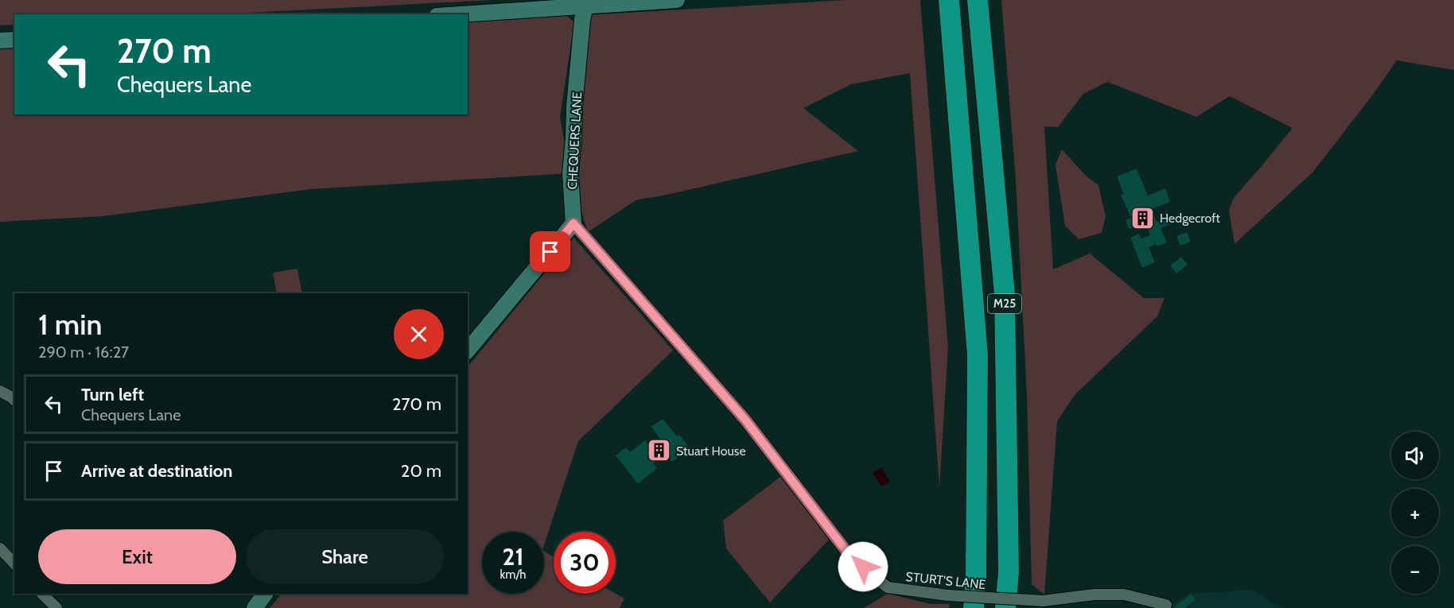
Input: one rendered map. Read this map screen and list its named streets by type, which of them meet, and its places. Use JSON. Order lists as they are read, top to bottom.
{
  "streets": {
    "highway": ["M25"],
    "main road": ["CHEQUERS LANE"],
    "street": ["STURT'S LANE"]
  },
  "crossings": [
    ["CHEQUERS LANE", "STURT'S LANE"]
  ],
  "places": {
    "building": ["Hedgecroft", "Stuart House"]
  },
  "page": {
    "turn": ["270 m", "Chequers Lane"],
    "heading": ["1 min", "290 m · 16:27"],
    "list": [
      {
        "name": "Turn left",
        "note": "Chequers Lane",
        "value": "270 m"
      },
      {
        "name": "Arrive at destination",
        "value": "20 m"
      }
    ],
    "map_buttons": ["+", "−"],
    "buttons": ["Exit", "Share"],
    "speed": "21 km/h",
    "limit": "30"
  }
}
